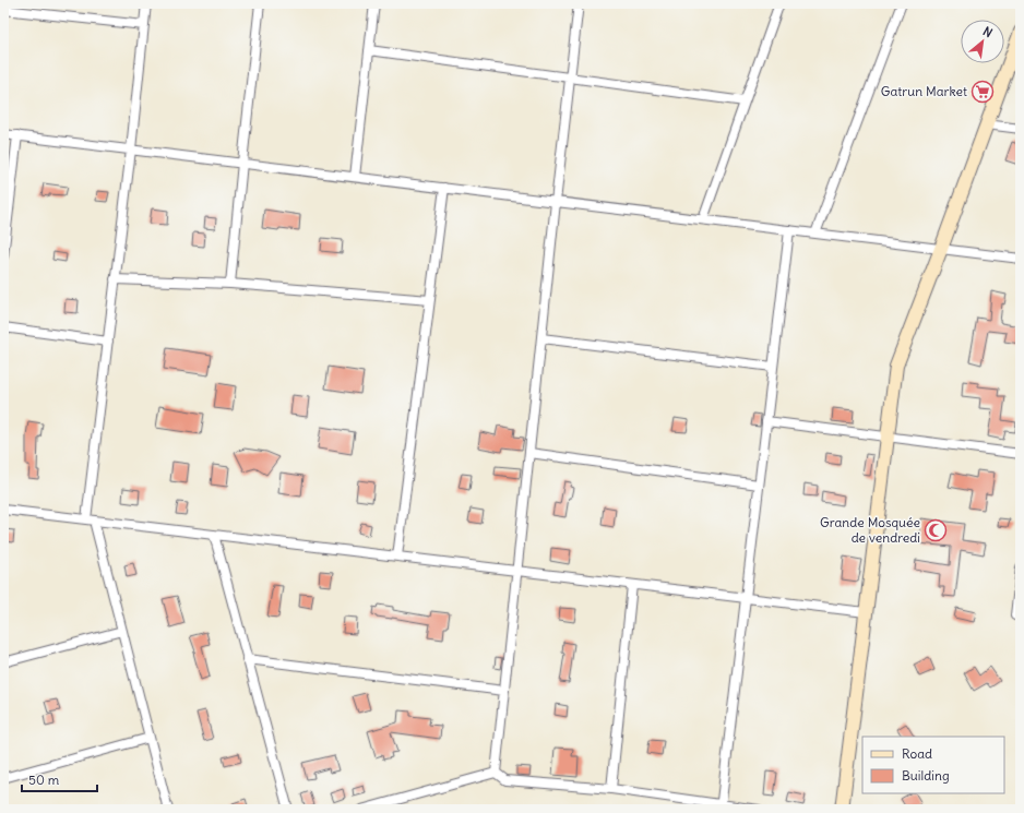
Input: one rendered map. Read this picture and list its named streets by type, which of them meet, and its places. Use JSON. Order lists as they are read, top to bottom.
{
  "places": {
    "supermarket": ["Gatrun Market"],
    "mosque": ["Grande Mosquée de vendredi"]
  },
  "legend": ["Road", "Building"],
  "scale_bar": "50 m",
  "north": "top right"
}
